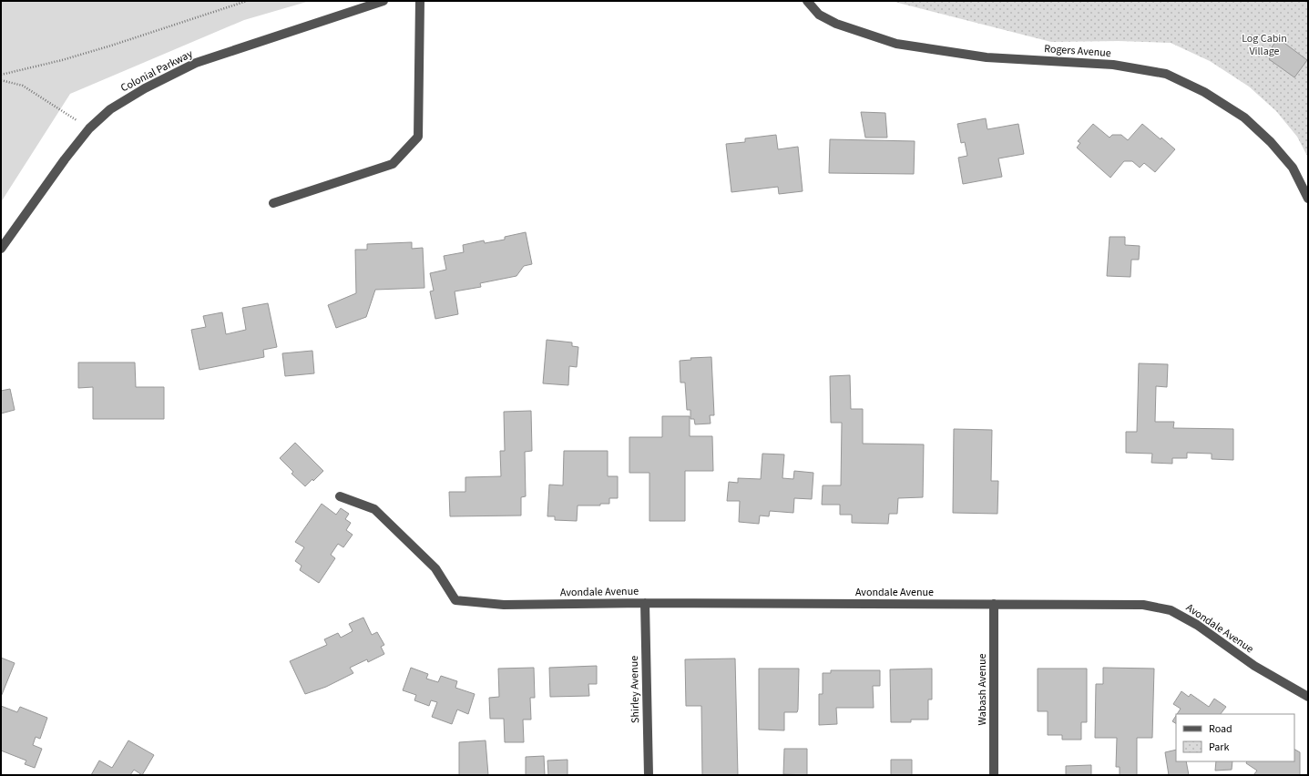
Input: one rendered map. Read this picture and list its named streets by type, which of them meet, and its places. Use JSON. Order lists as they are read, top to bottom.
{
  "streets": {
    "street": [
      "Rogers Avenue",
      "Colonial Parkway",
      "Avondale Avenue",
      "Shirley Avenue",
      "Wabash Avenue"
    ]
  },
  "crossings": [
    ["Avondale Avenue", "Shirley Avenue"],
    ["Avondale Avenue", "Wabash Avenue"]
  ],
  "parks": ["Log Cabin Village"],
  "legend": ["Road", "Park"]
}
